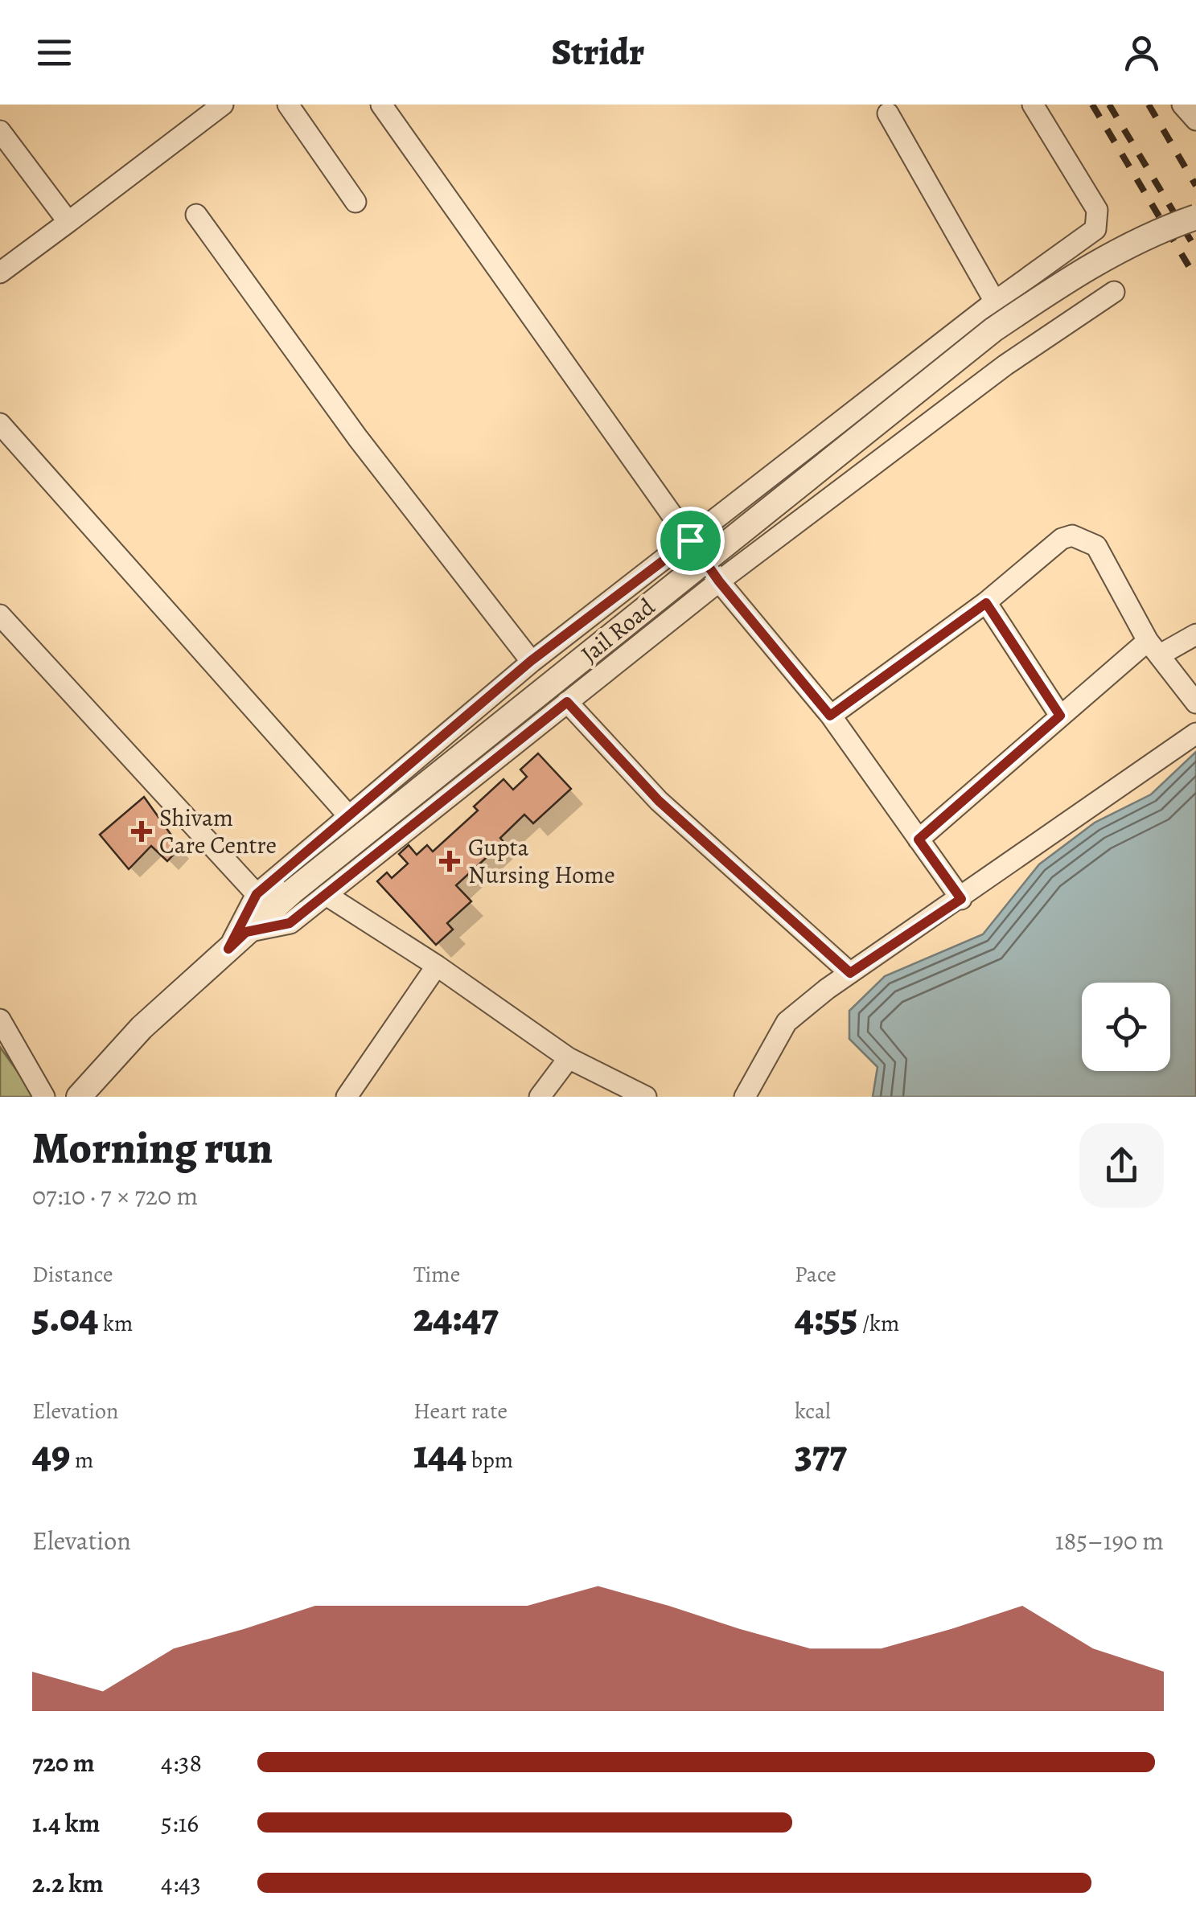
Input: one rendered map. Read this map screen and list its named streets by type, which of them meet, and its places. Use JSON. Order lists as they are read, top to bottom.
{
  "streets": {
    "street": ["Jail Road"]
  },
  "places": {
    "health": ["Shivam Care Centre", "Gupta Nursing Home"]
  },
  "page": {
    "header": "Stridr",
    "heading": ["Morning run", "07:10 · 7 × 720 m"],
    "stats": [
      ["Distance", "5.04 km"],
      ["Time", "24:47"],
      ["Pace", "4:55 /km"],
      ["Elevation", "49 m"],
      ["Heart rate", "144 bpm"],
      ["kcal", "377"]
    ],
    "chart": ["Elevation", "185–190 m"],
    "list": [
      {
        "name": "720 m",
        "note": "4:38"
      },
      {
        "name": "1.4 km",
        "note": "5:16"
      },
      {
        "name": "2.2 km",
        "note": "4:43"
      }
    ]
  }
}
